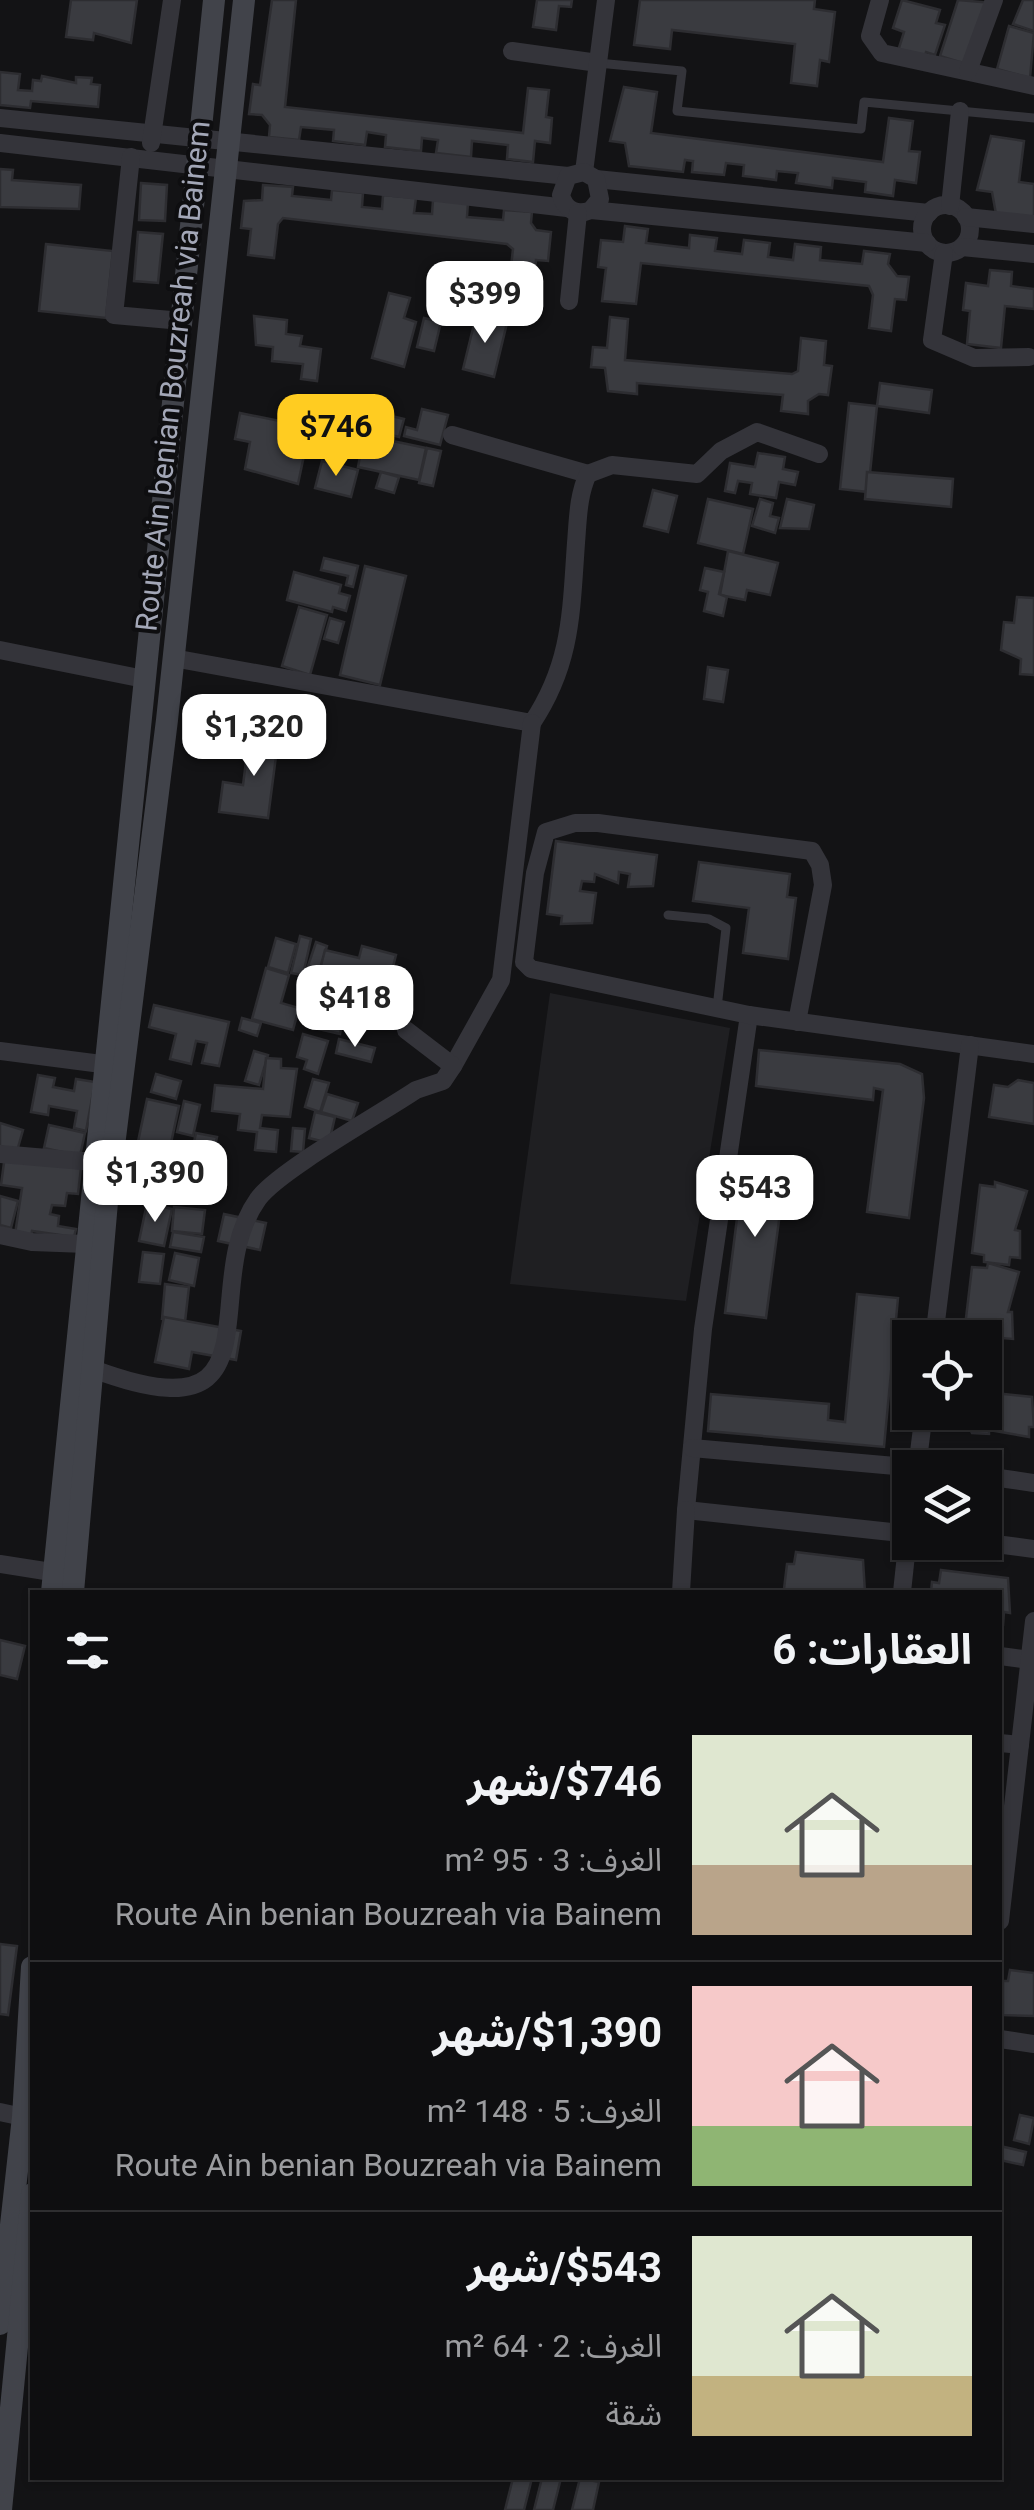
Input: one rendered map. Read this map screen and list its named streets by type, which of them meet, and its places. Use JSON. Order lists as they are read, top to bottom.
{
  "streets": {
    "main road": ["Route Ain benian Bouzreah via Bainem"]
  },
  "page": {
    "price": [
      "$399",
      "$746",
      "$1,320",
      "$418",
      "$1,390",
      "$543"
    ],
    "heading": "العقارات: 6",
    "list": [
      {
        "name": "$746/شهر",
        "note": "الغرف: 3 · 95 m² · Route Ain benian Bouzreah via Bainem"
      },
      {
        "name": "$1,390/شهر",
        "note": "الغرف: 5 · 148 m² · Route Ain benian Bouzreah via Bainem"
      },
      {
        "name": "$543/شهر",
        "note": "الغرف: 2 · 64 m² · شقة"
      }
    ]
  }
}
